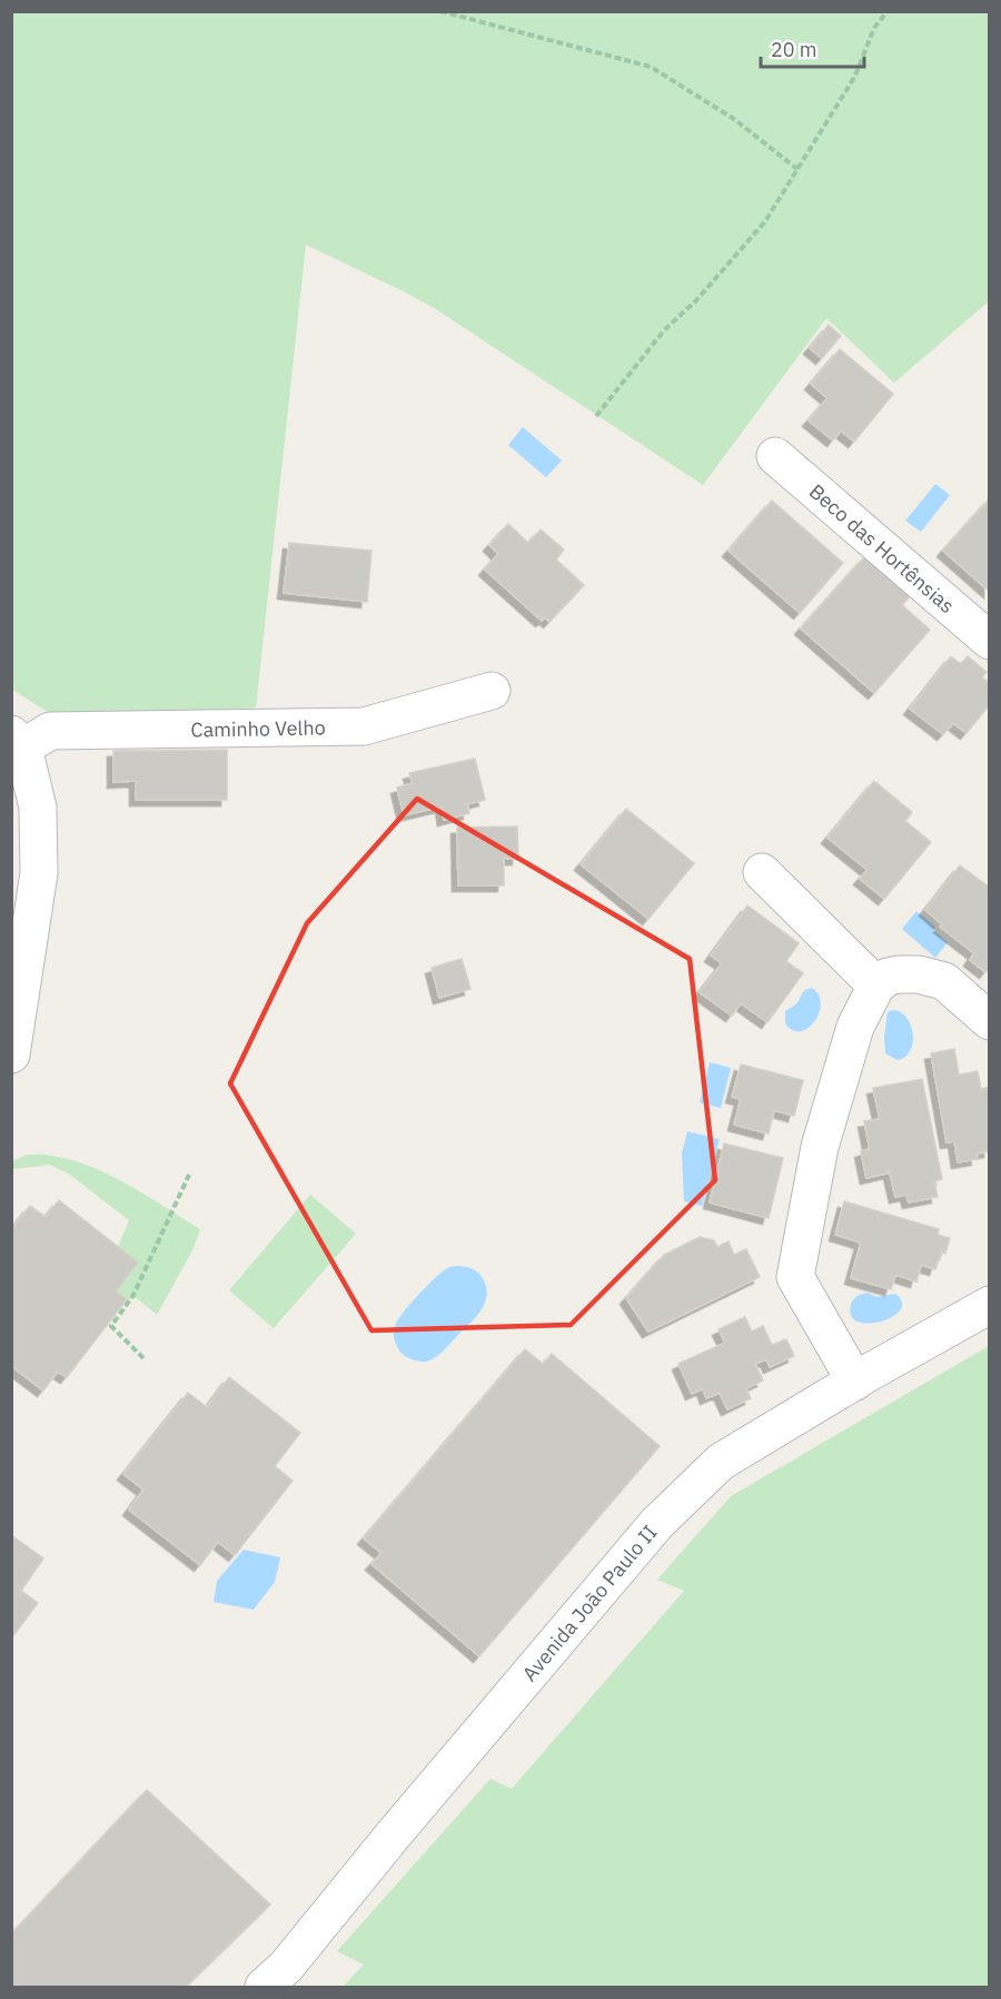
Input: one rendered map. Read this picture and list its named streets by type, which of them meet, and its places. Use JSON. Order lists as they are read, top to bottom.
{
  "streets": {
    "street": ["Beco das Hortênsias", "Caminho Velho", "Avenida João Paulo II"]
  },
  "scale_bar": "20 m"
}
